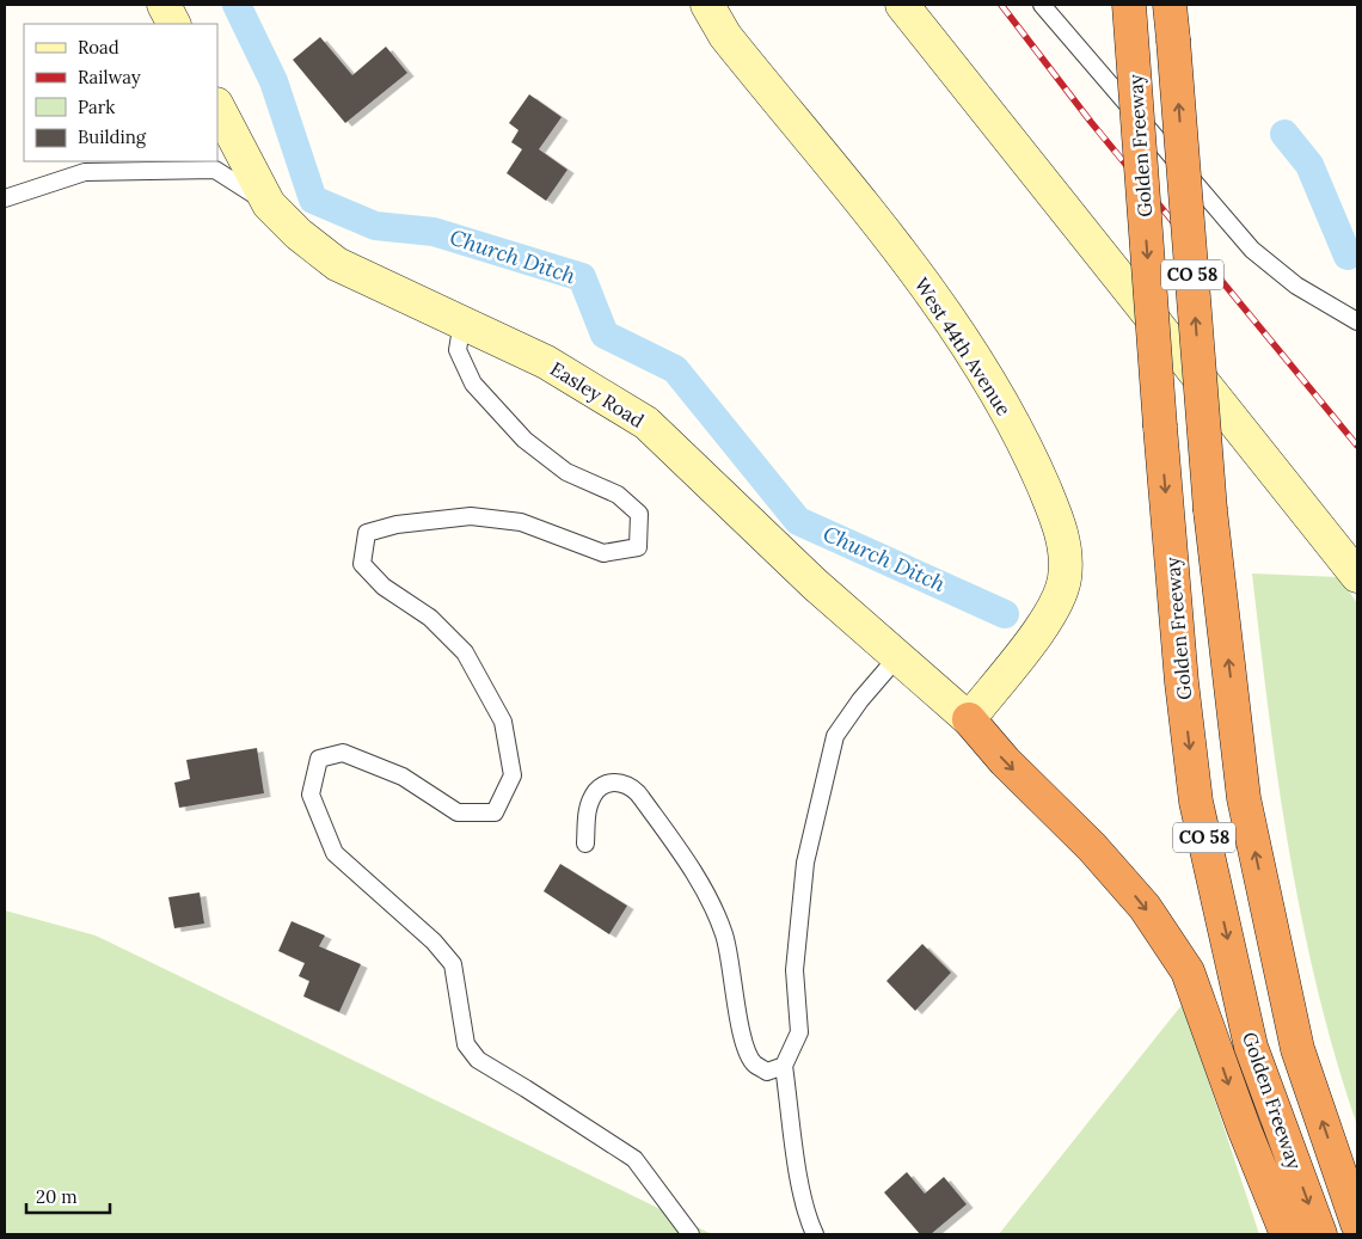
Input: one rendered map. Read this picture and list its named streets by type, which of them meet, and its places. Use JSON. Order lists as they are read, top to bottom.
{
  "streets": {
    "highway": ["Golden Freeway", "CO 58"],
    "street": ["West 44th Avenue", "Easley Road"]
  },
  "crossings": [
    ["West 44th Avenue", "Easley Road"]
  ],
  "water": ["Church Ditch"],
  "legend": [
    "Road",
    "Railway",
    "Park",
    "Building"
  ],
  "scale_bar": "20 m"
}
